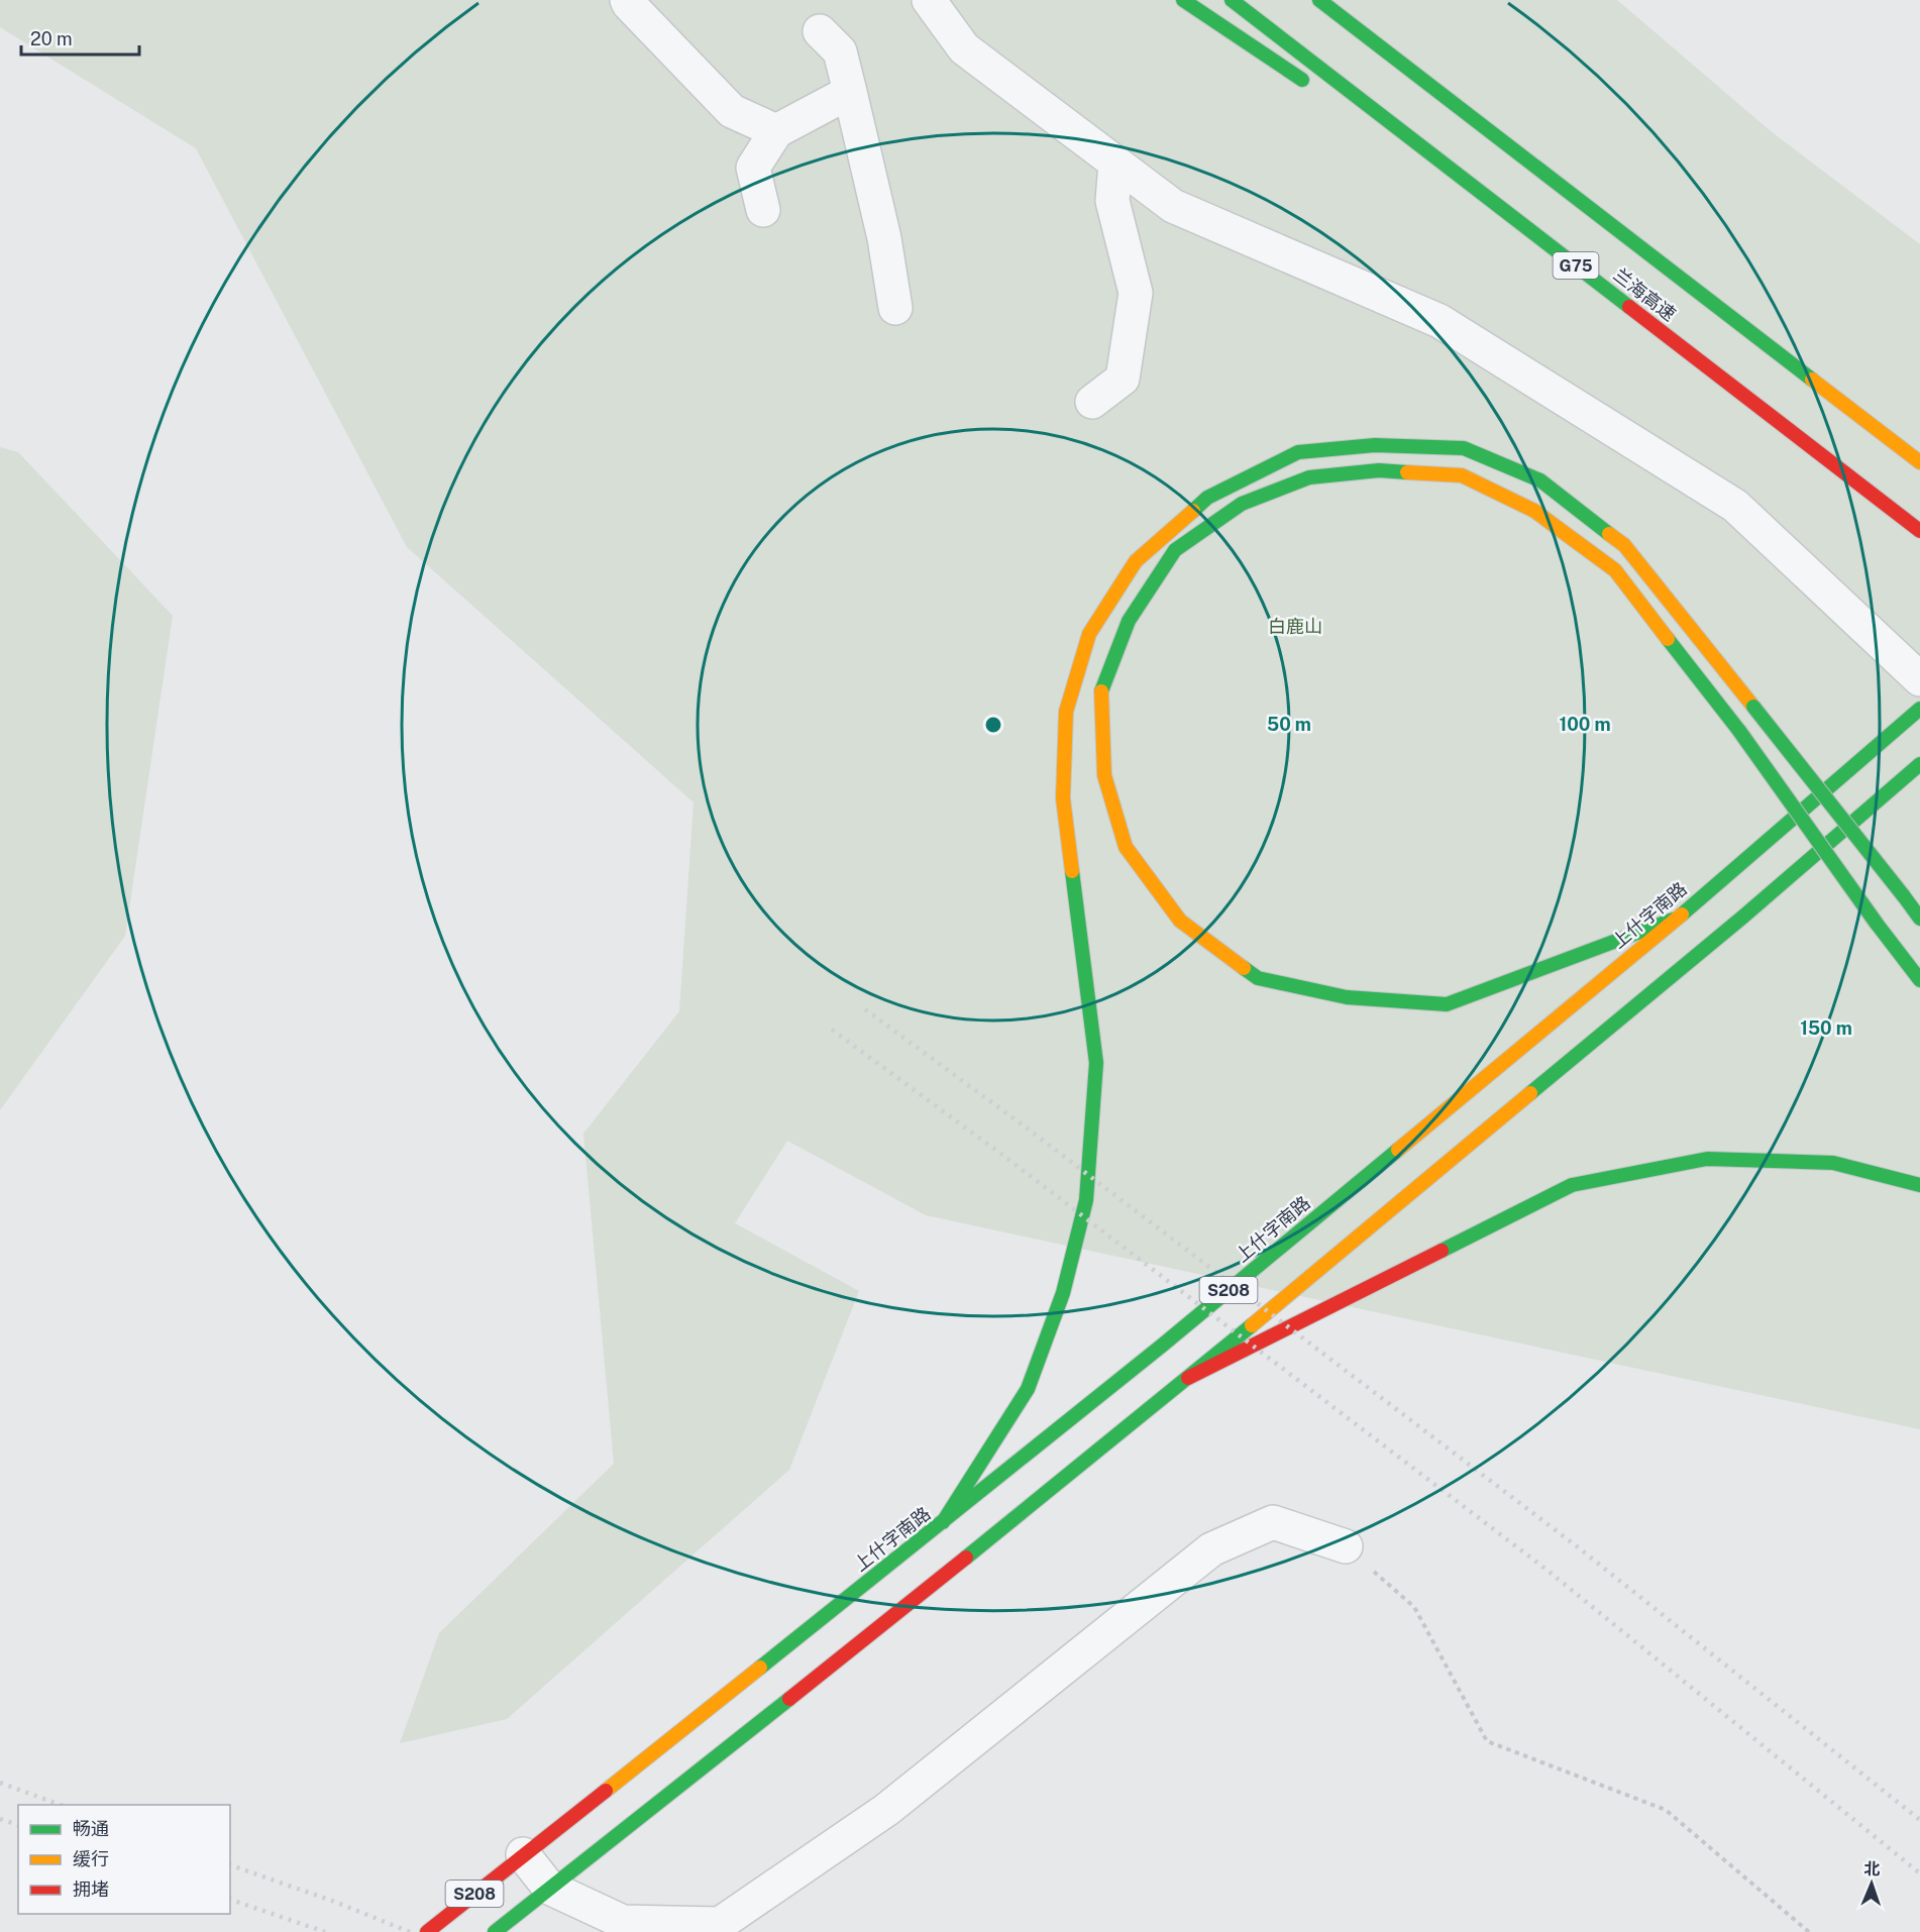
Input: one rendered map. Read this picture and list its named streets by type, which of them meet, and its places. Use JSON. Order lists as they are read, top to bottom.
{
  "streets": {
    "main road": [
      "G75",
      "兰海高速",
      "上什字南路",
      "S208"
    ]
  },
  "crossings": [
    ["上什字南路", "S208"]
  ],
  "parks": ["白鹿山"],
  "legend": ["畅通", "缓行", "拥堵"],
  "scale_bar": "20 m",
  "north": "top",
  "rings": ["50 m", "100 m", "150 m"]
}
